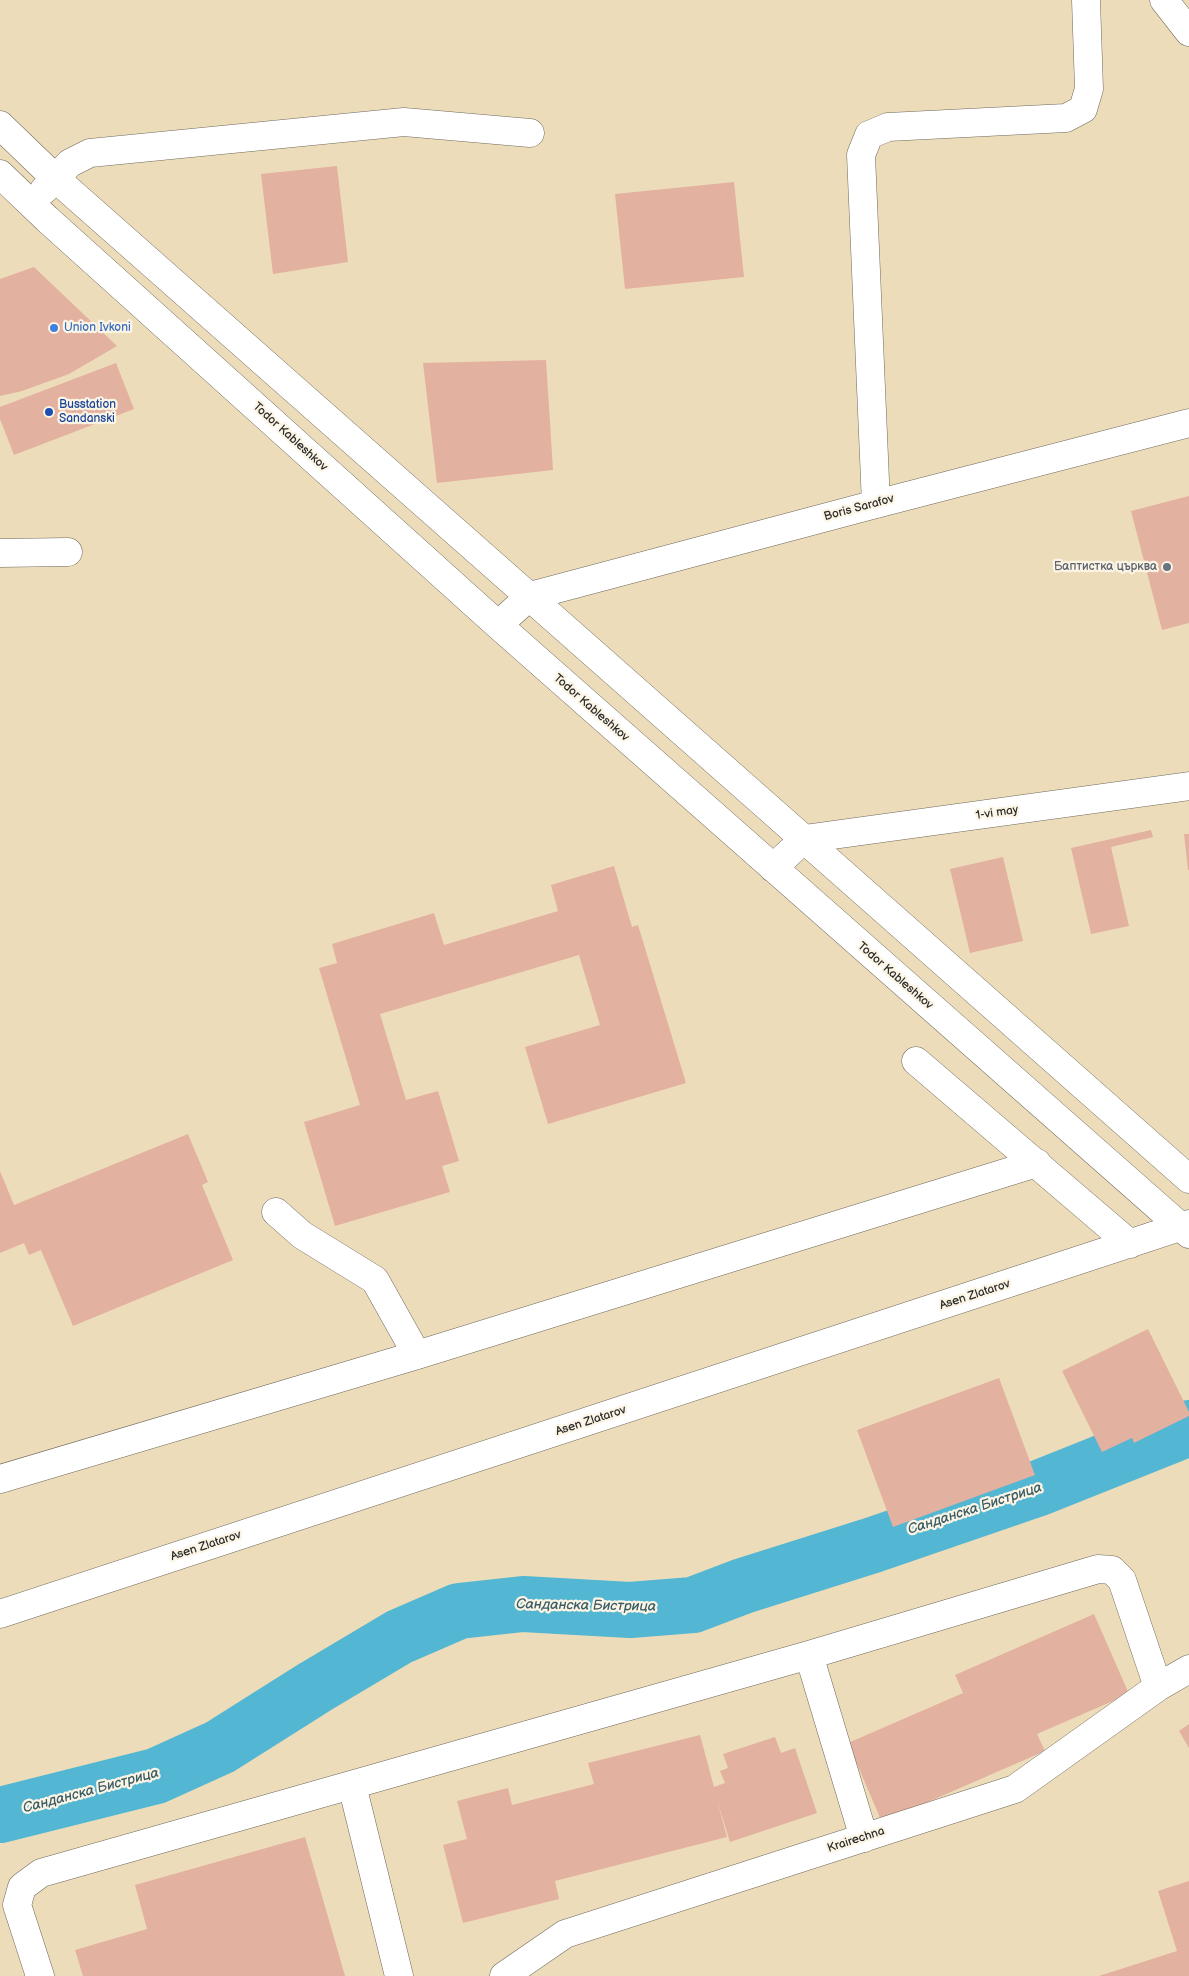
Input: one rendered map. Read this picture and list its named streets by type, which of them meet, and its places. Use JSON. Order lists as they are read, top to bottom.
{
  "streets": {
    "street": [
      "Todor Kableshkov",
      "Boris Sarafov",
      "1-vi may",
      "Asen Zlatarov",
      "Krairechna"
    ]
  },
  "crossings": [
    ["Todor Kableshkov", "Asen Zlatarov"]
  ],
  "water": ["Санданска Бистрица"],
  "places": ["Union Ivkoni", "Busstation Sandanski", "Баптистка църква"]
}
